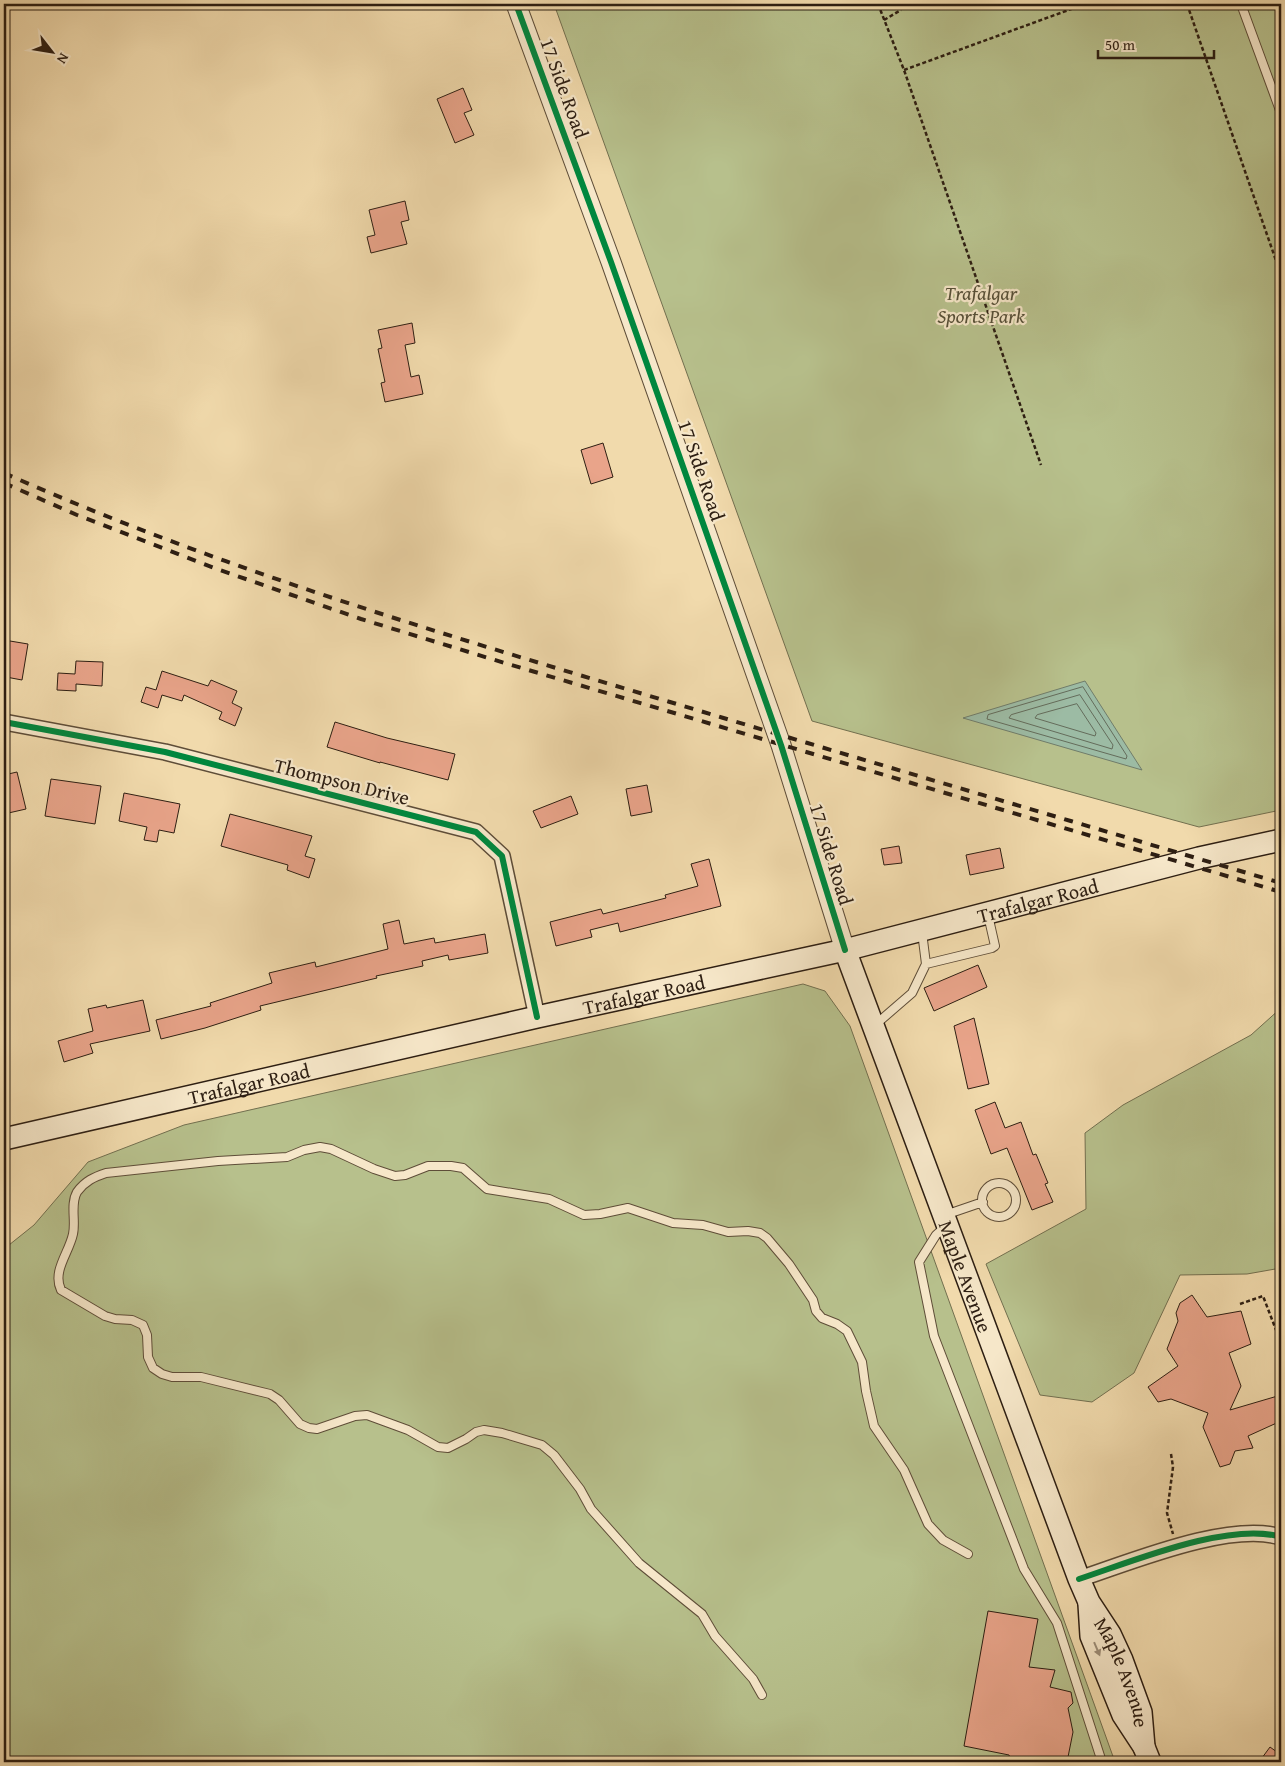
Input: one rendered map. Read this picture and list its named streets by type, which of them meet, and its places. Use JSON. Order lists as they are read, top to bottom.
{
  "streets": {
    "main road": ["Trafalgar Road", "Maple Avenue"],
    "street": ["17 Side Road", "Thompson Drive"]
  },
  "crossings": [
    ["17 Side Road", "Trafalgar Road"],
    ["17 Side Road", "Maple Avenue"],
    ["Thompson Drive", "Trafalgar Road"],
    ["Trafalgar Road", "Maple Avenue"]
  ],
  "parks": ["Trafalgar Sports Park"],
  "scale_bar": "50 m",
  "north": "bottom right"
}
